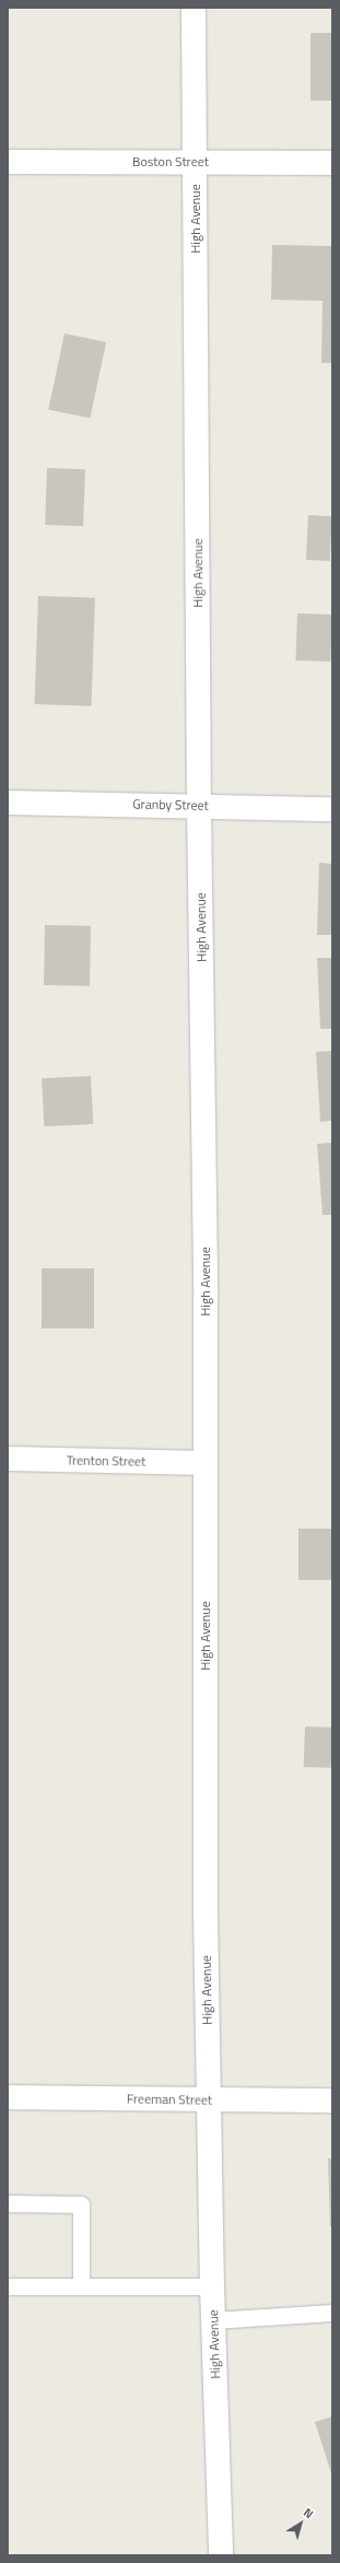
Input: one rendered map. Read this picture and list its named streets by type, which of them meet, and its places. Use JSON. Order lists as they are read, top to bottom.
{
  "streets": {
    "main road": [
      "Boston Street",
      "High Avenue",
      "Granby Street",
      "Trenton Street",
      "Freeman Street"
    ]
  },
  "crossings": [
    ["Boston Street", "High Avenue"],
    ["High Avenue", "Granby Street"],
    ["High Avenue", "Trenton Street"],
    ["High Avenue", "Freeman Street"]
  ],
  "north": "top right"
}
